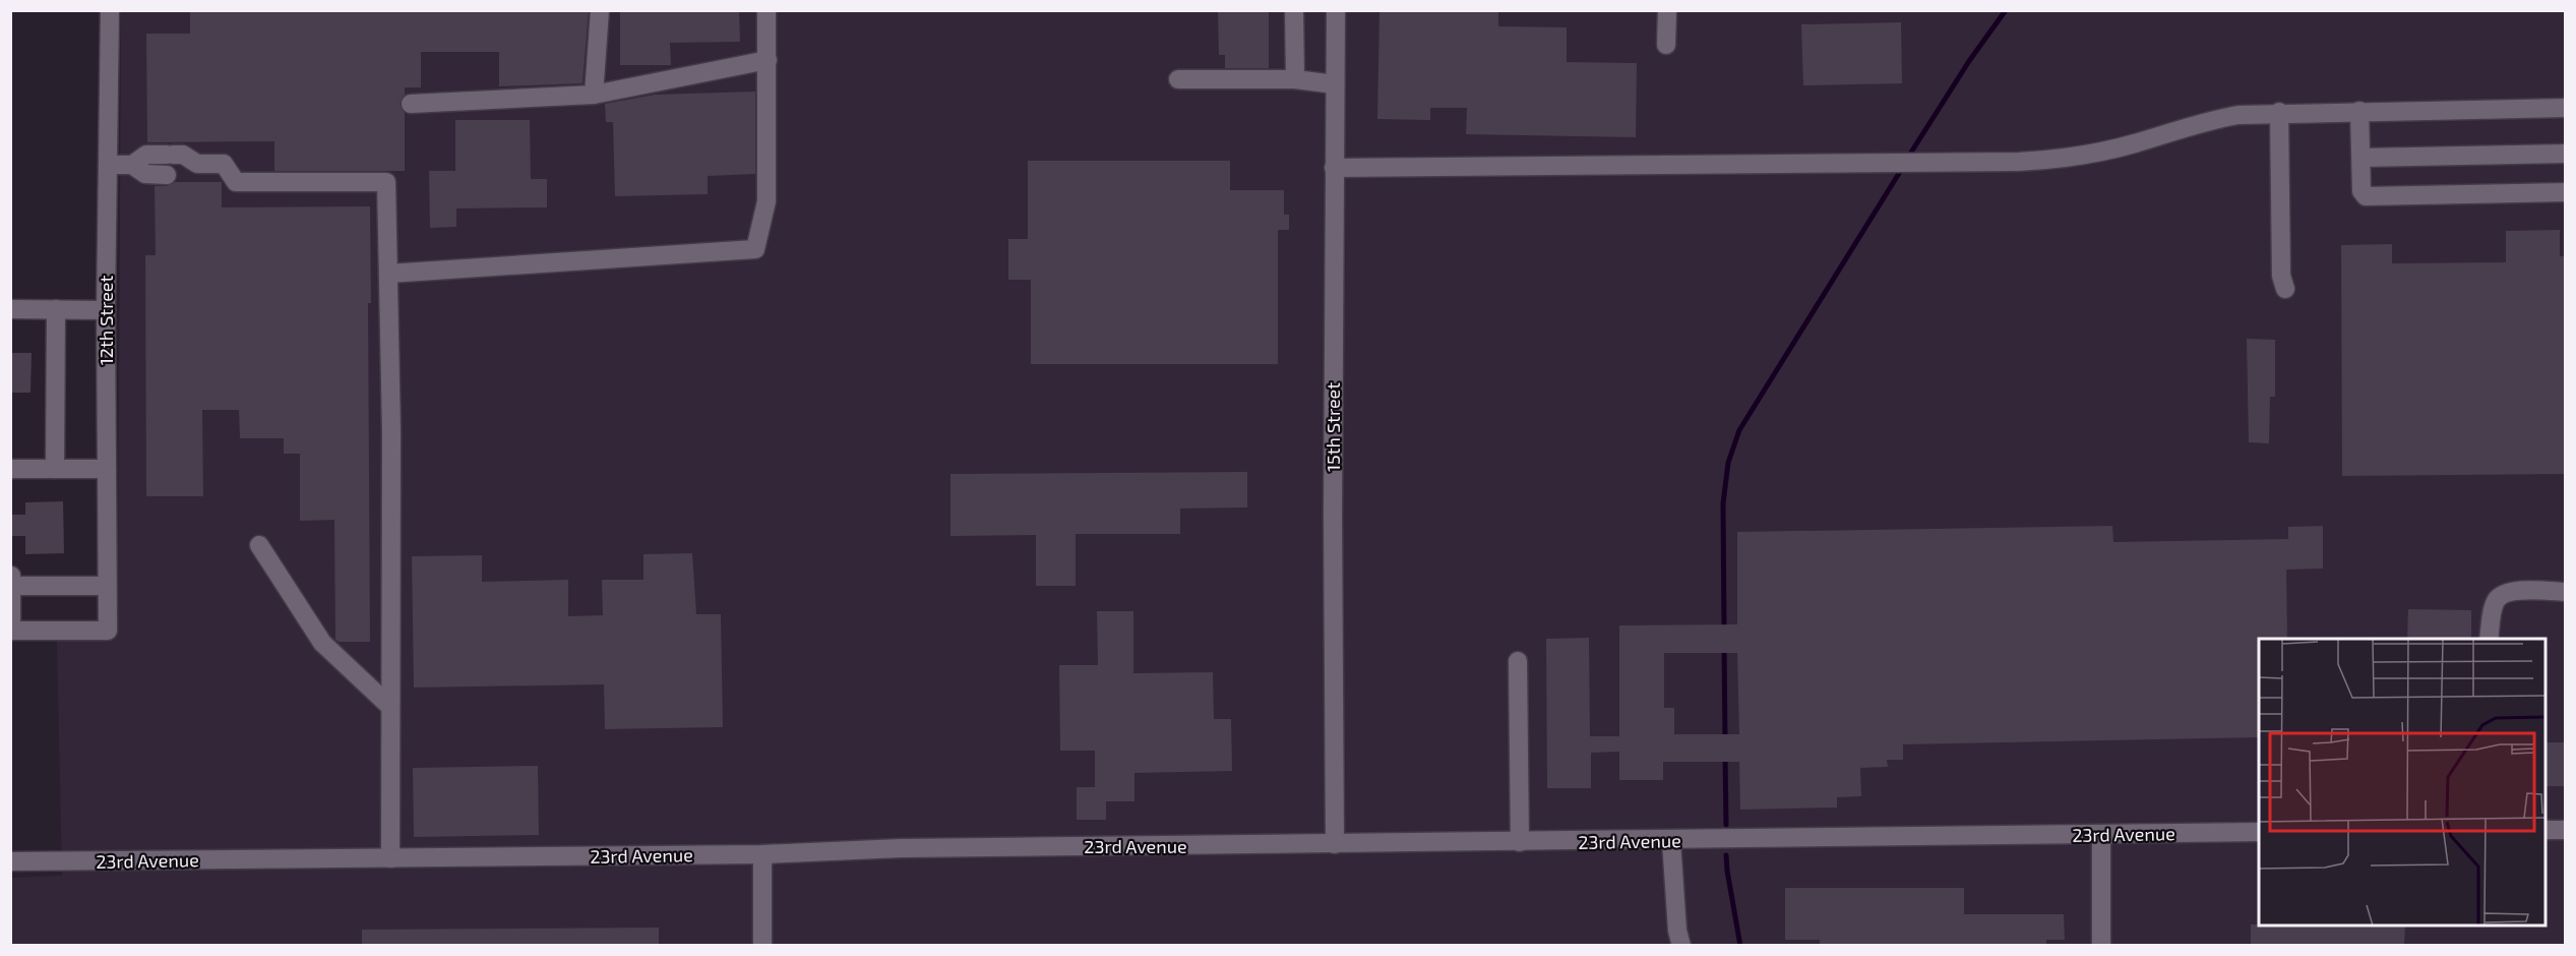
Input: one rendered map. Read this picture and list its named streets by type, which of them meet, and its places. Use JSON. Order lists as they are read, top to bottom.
{
  "streets": {
    "street": ["12th Street", "15th Street", "23rd Avenue"]
  },
  "crossings": [
    ["15th Street", "23rd Avenue"]
  ]
}
